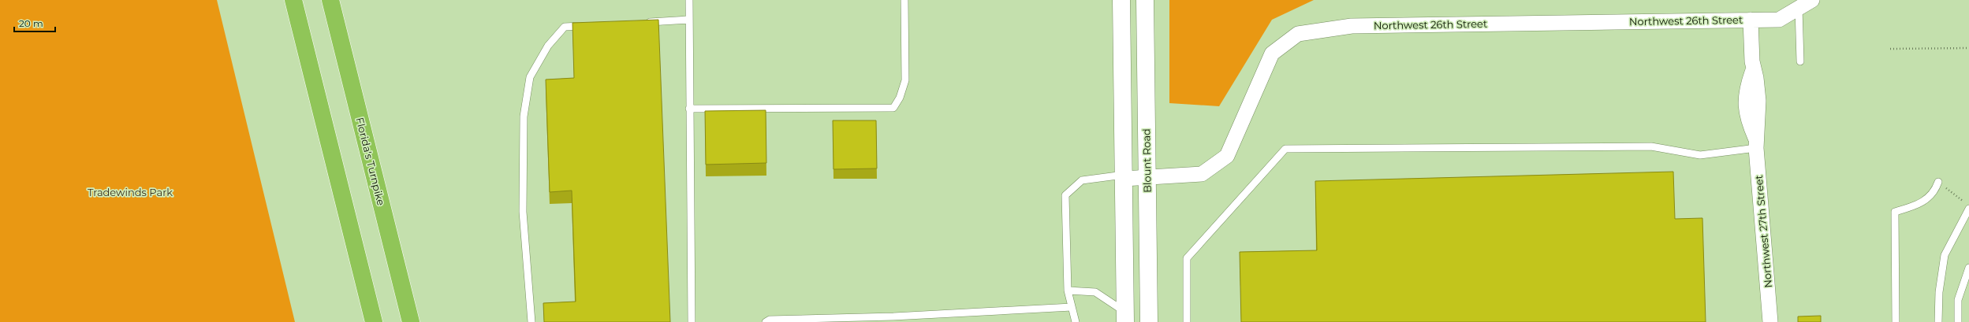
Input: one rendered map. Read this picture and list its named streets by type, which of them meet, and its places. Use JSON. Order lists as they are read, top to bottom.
{
  "streets": {
    "highway": ["Florida's Turnpike"],
    "street": ["Northwest 26th Street", "Blount Road", "Northwest 27th Street"]
  },
  "crossings": [
    ["Northwest 26th Street", "Blount Road"],
    ["Northwest 26th Street", "Northwest 27th Street"]
  ],
  "parks": ["Tradewinds Park"],
  "scale_bar": "20 m"
}
